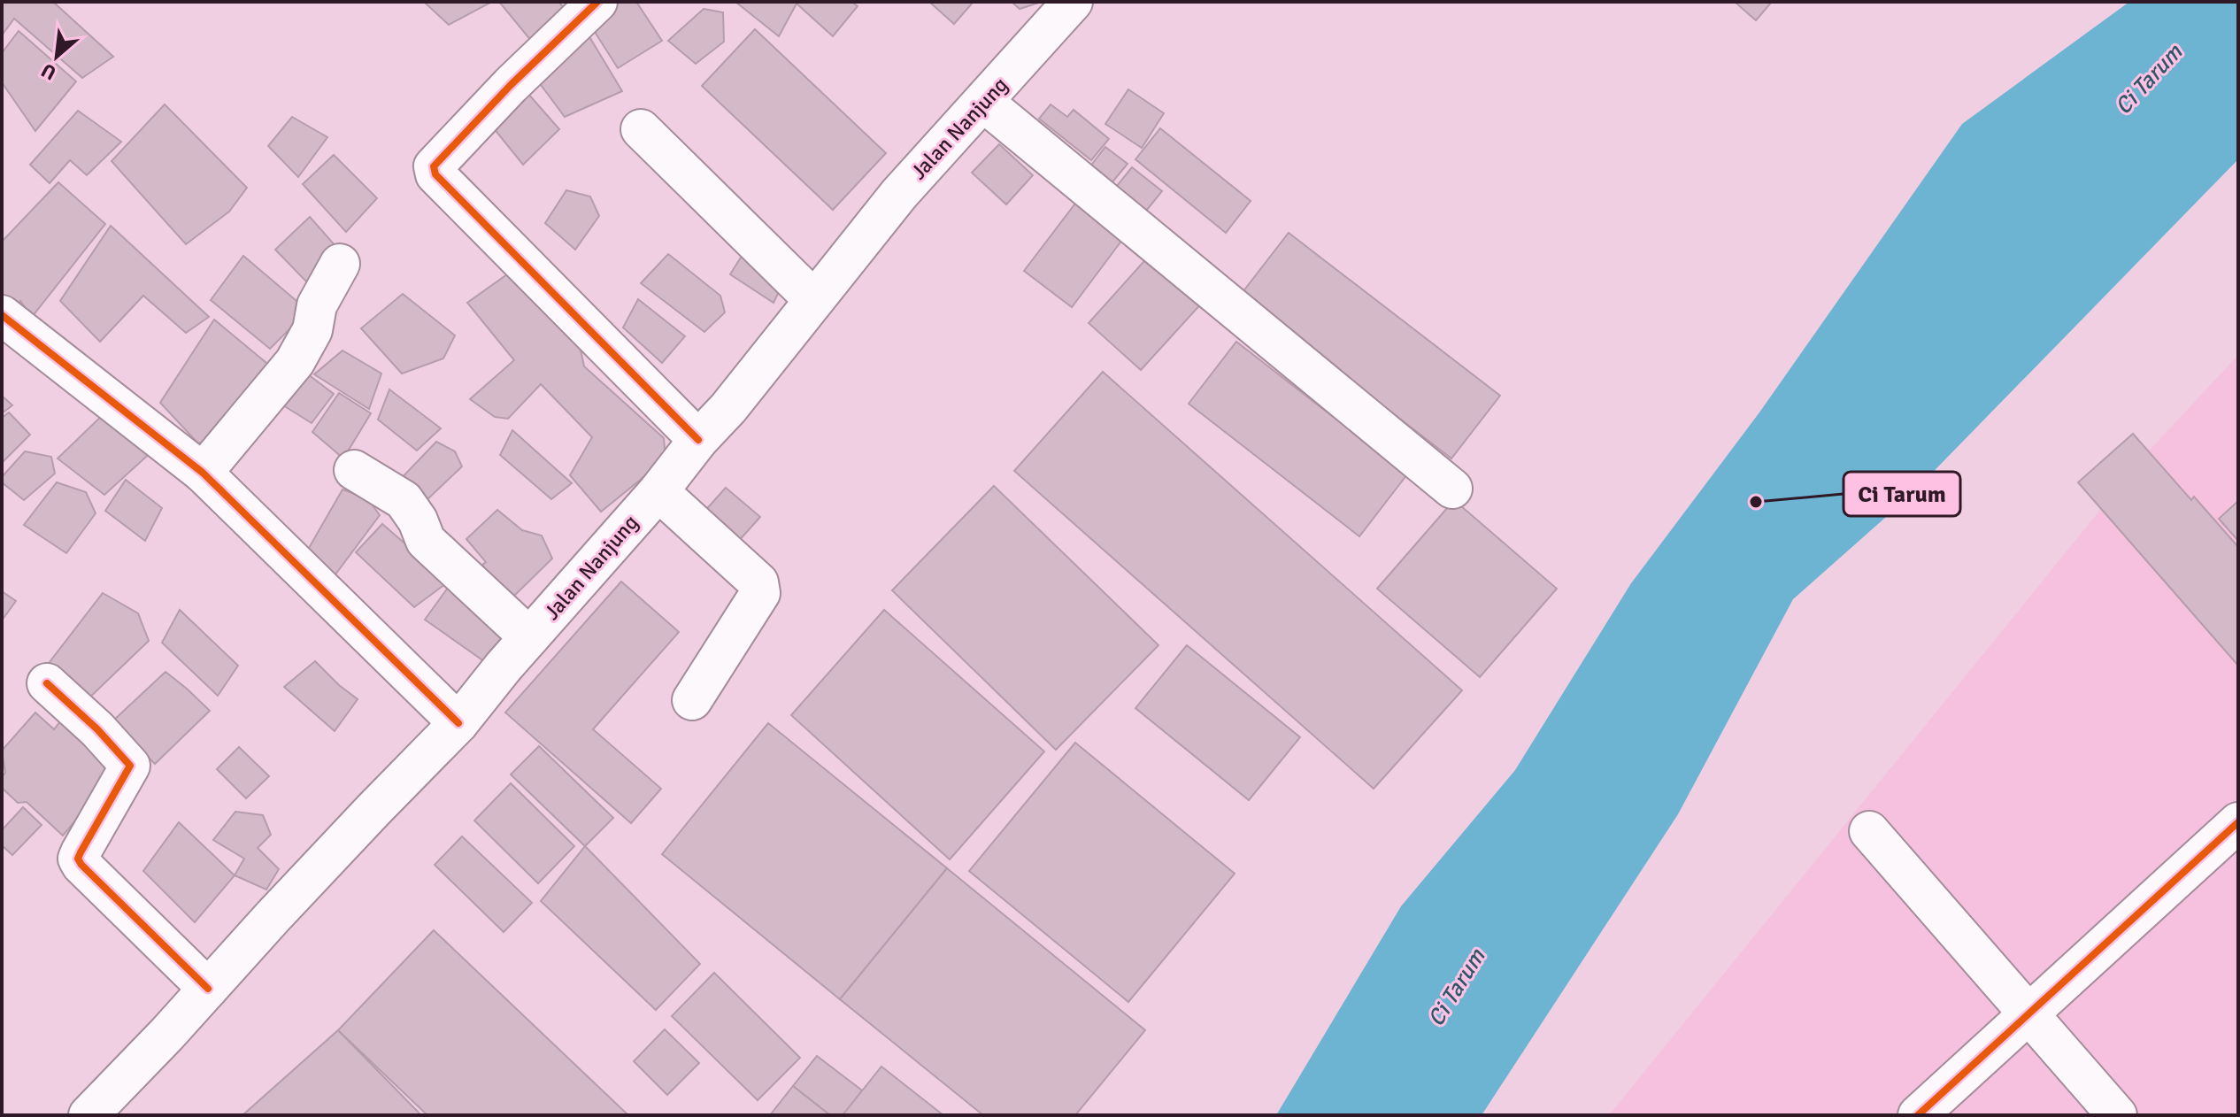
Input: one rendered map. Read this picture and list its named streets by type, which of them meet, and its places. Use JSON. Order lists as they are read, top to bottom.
{
  "streets": {
    "street": ["Jalan Nanjung"]
  },
  "water": ["Ci Tarum"],
  "places": ["Ci Tarum"],
  "north": "bottom left"
}
